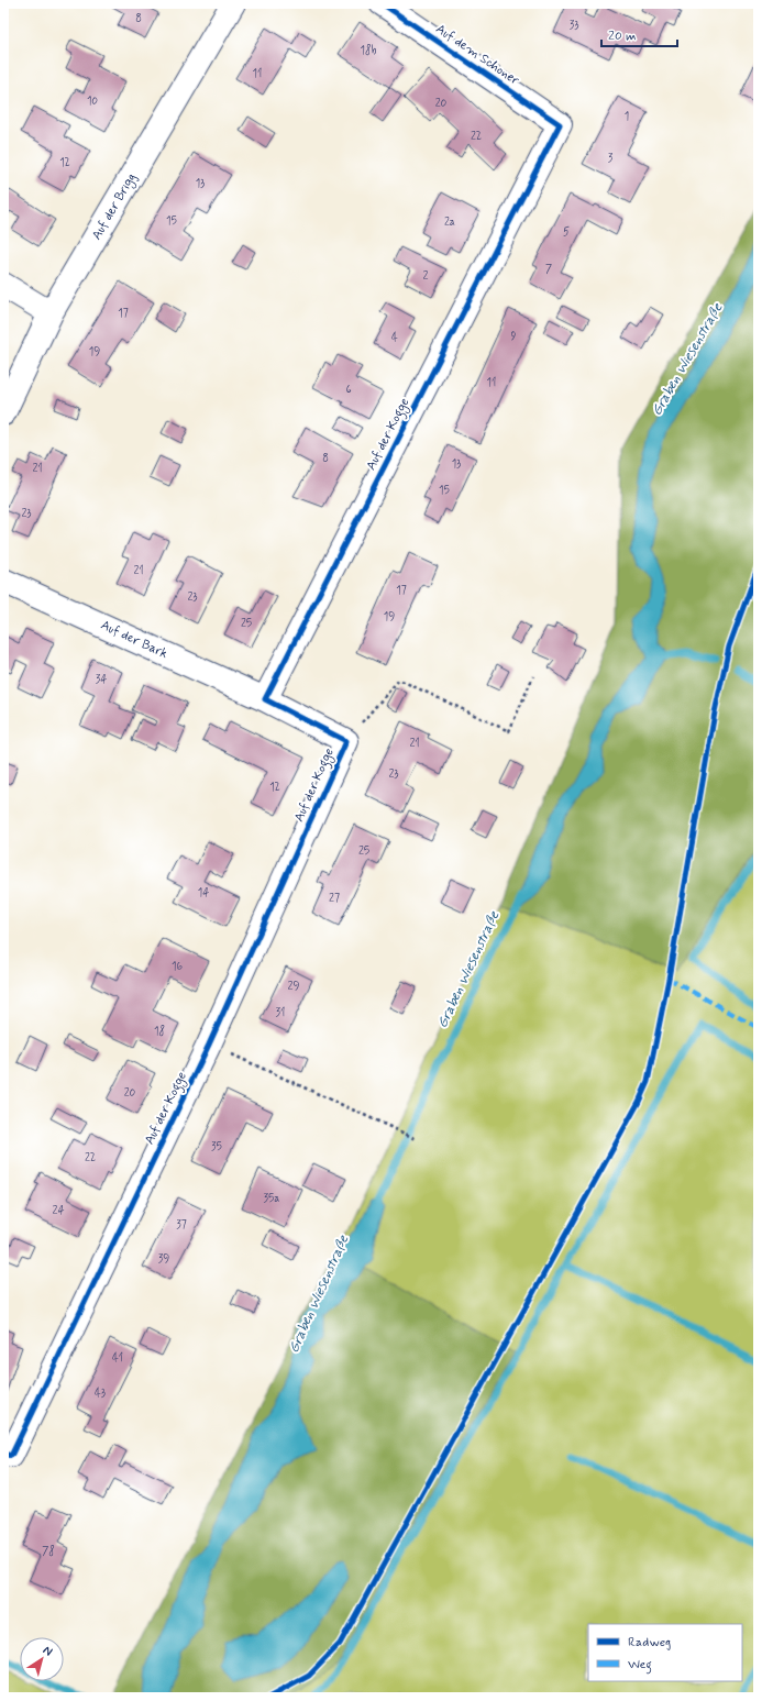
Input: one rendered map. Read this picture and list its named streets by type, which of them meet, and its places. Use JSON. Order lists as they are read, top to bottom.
{
  "streets": {
    "street": [
      "Auf dem Schoner",
      "Auf der Brigg",
      "Auf der Kogge",
      "Auf der Bark"
    ]
  },
  "crossings": [
    ["Auf dem Schoner", "Auf der Kogge"],
    ["Auf der Kogge", "Auf der Bark"]
  ],
  "water": ["Graben Wiesenstraße"],
  "house_numbers": [
    "8",
    "33",
    "18b",
    "11",
    "10",
    "20",
    "1",
    "22",
    "3",
    "12",
    "13",
    "15",
    "2a",
    "5",
    "7",
    "2",
    "17",
    "9",
    "4",
    "19",
    "11",
    "6",
    "8",
    "13",
    "21",
    "15",
    "23",
    "21",
    "17",
    "23",
    "19",
    "25",
    "34",
    "21",
    "23",
    "12",
    "25",
    "14",
    "27",
    "16",
    "29",
    "31",
    "18",
    "20",
    "35",
    "22",
    "35a",
    "24",
    "37",
    "39",
    "41",
    "43",
    "78"
  ],
  "legend": ["Radweg", "Weg"],
  "scale_bar": "20 m",
  "north": "top right"
}
